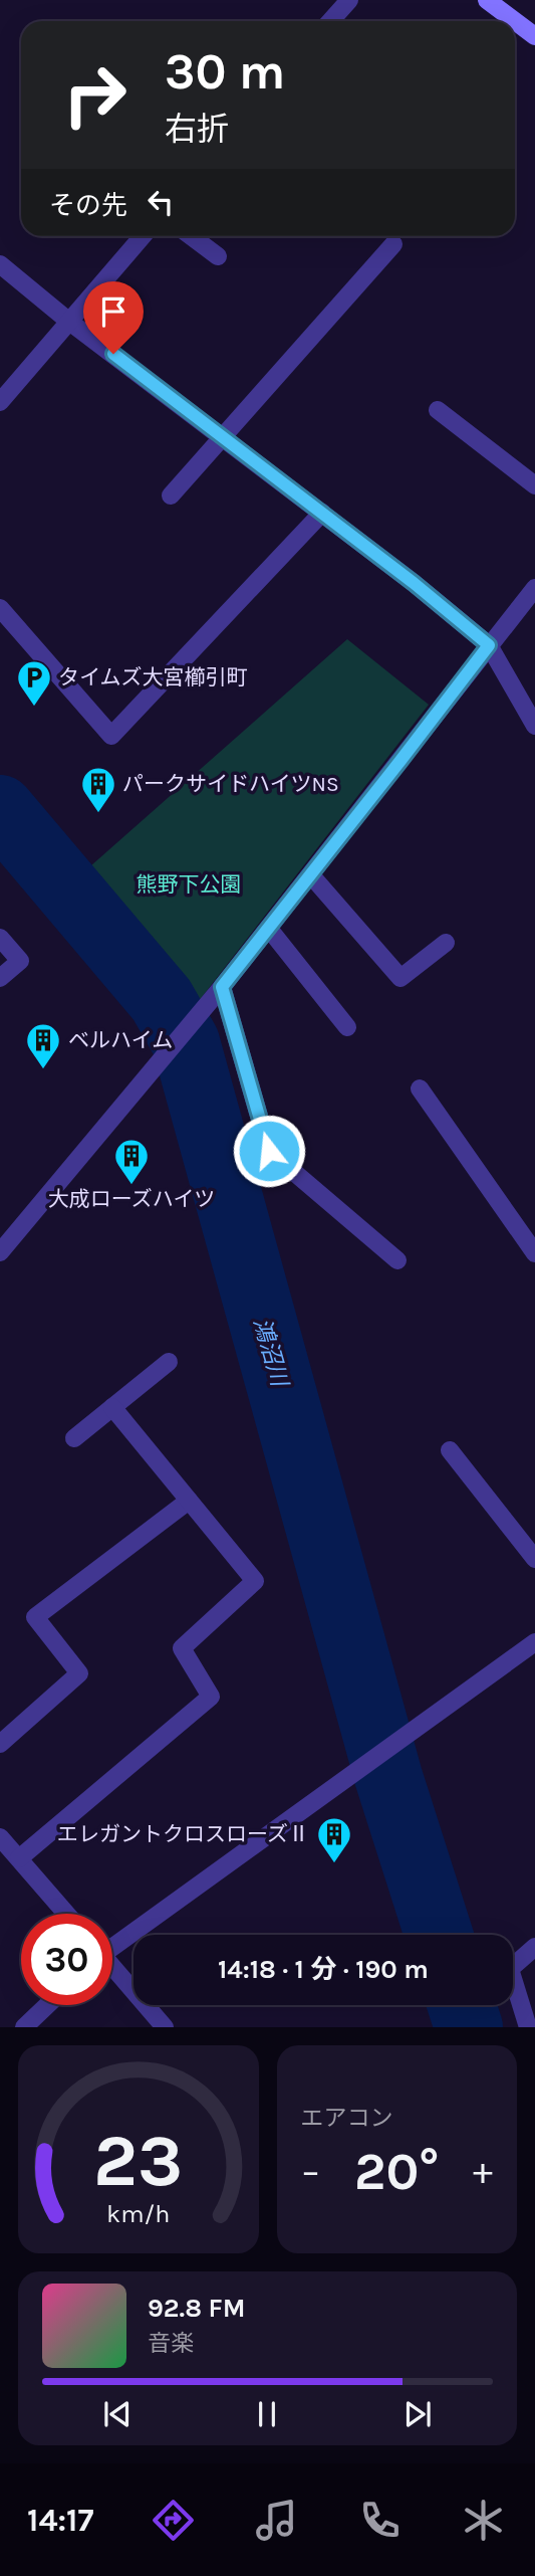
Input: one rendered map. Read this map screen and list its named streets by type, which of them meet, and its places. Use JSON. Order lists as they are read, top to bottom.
{
  "water": ["鴻沼川"],
  "parks": ["熊野下公園"],
  "places": {
    "parking": ["タイムズ大宮櫛引町"],
    "building": [
      "パークサイドハイツNS",
      "ベルハイム",
      "大成ローズハイツ",
      "エレガントクロスローズⅡ"
    ]
  },
  "page": {
    "turn": ["30 m", "右折"],
    "then": "その先",
    "limit": "30",
    "trip": "14:18 · 1 分 · 190 m",
    "tile": "エアコン",
    "heat": ["−", "20°", "+"],
    "song": ["92.8 FM", "音楽"],
    "tabs": "14:17",
    "gauge": ["23", "km/h"]
  }
}
